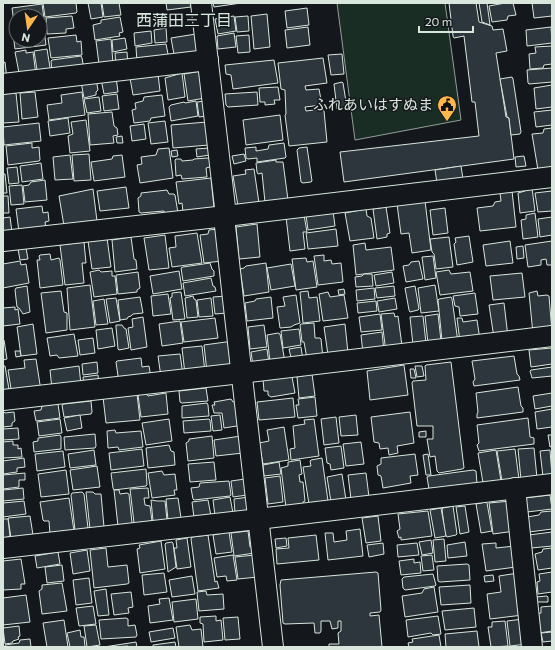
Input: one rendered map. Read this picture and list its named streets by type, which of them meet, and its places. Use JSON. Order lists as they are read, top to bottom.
{
  "districts": ["西蒲田三丁目"],
  "places": {
    "public building": ["ふれあいはすぬま"]
  },
  "scale_bar": "20 m",
  "north": "bottom"
}
